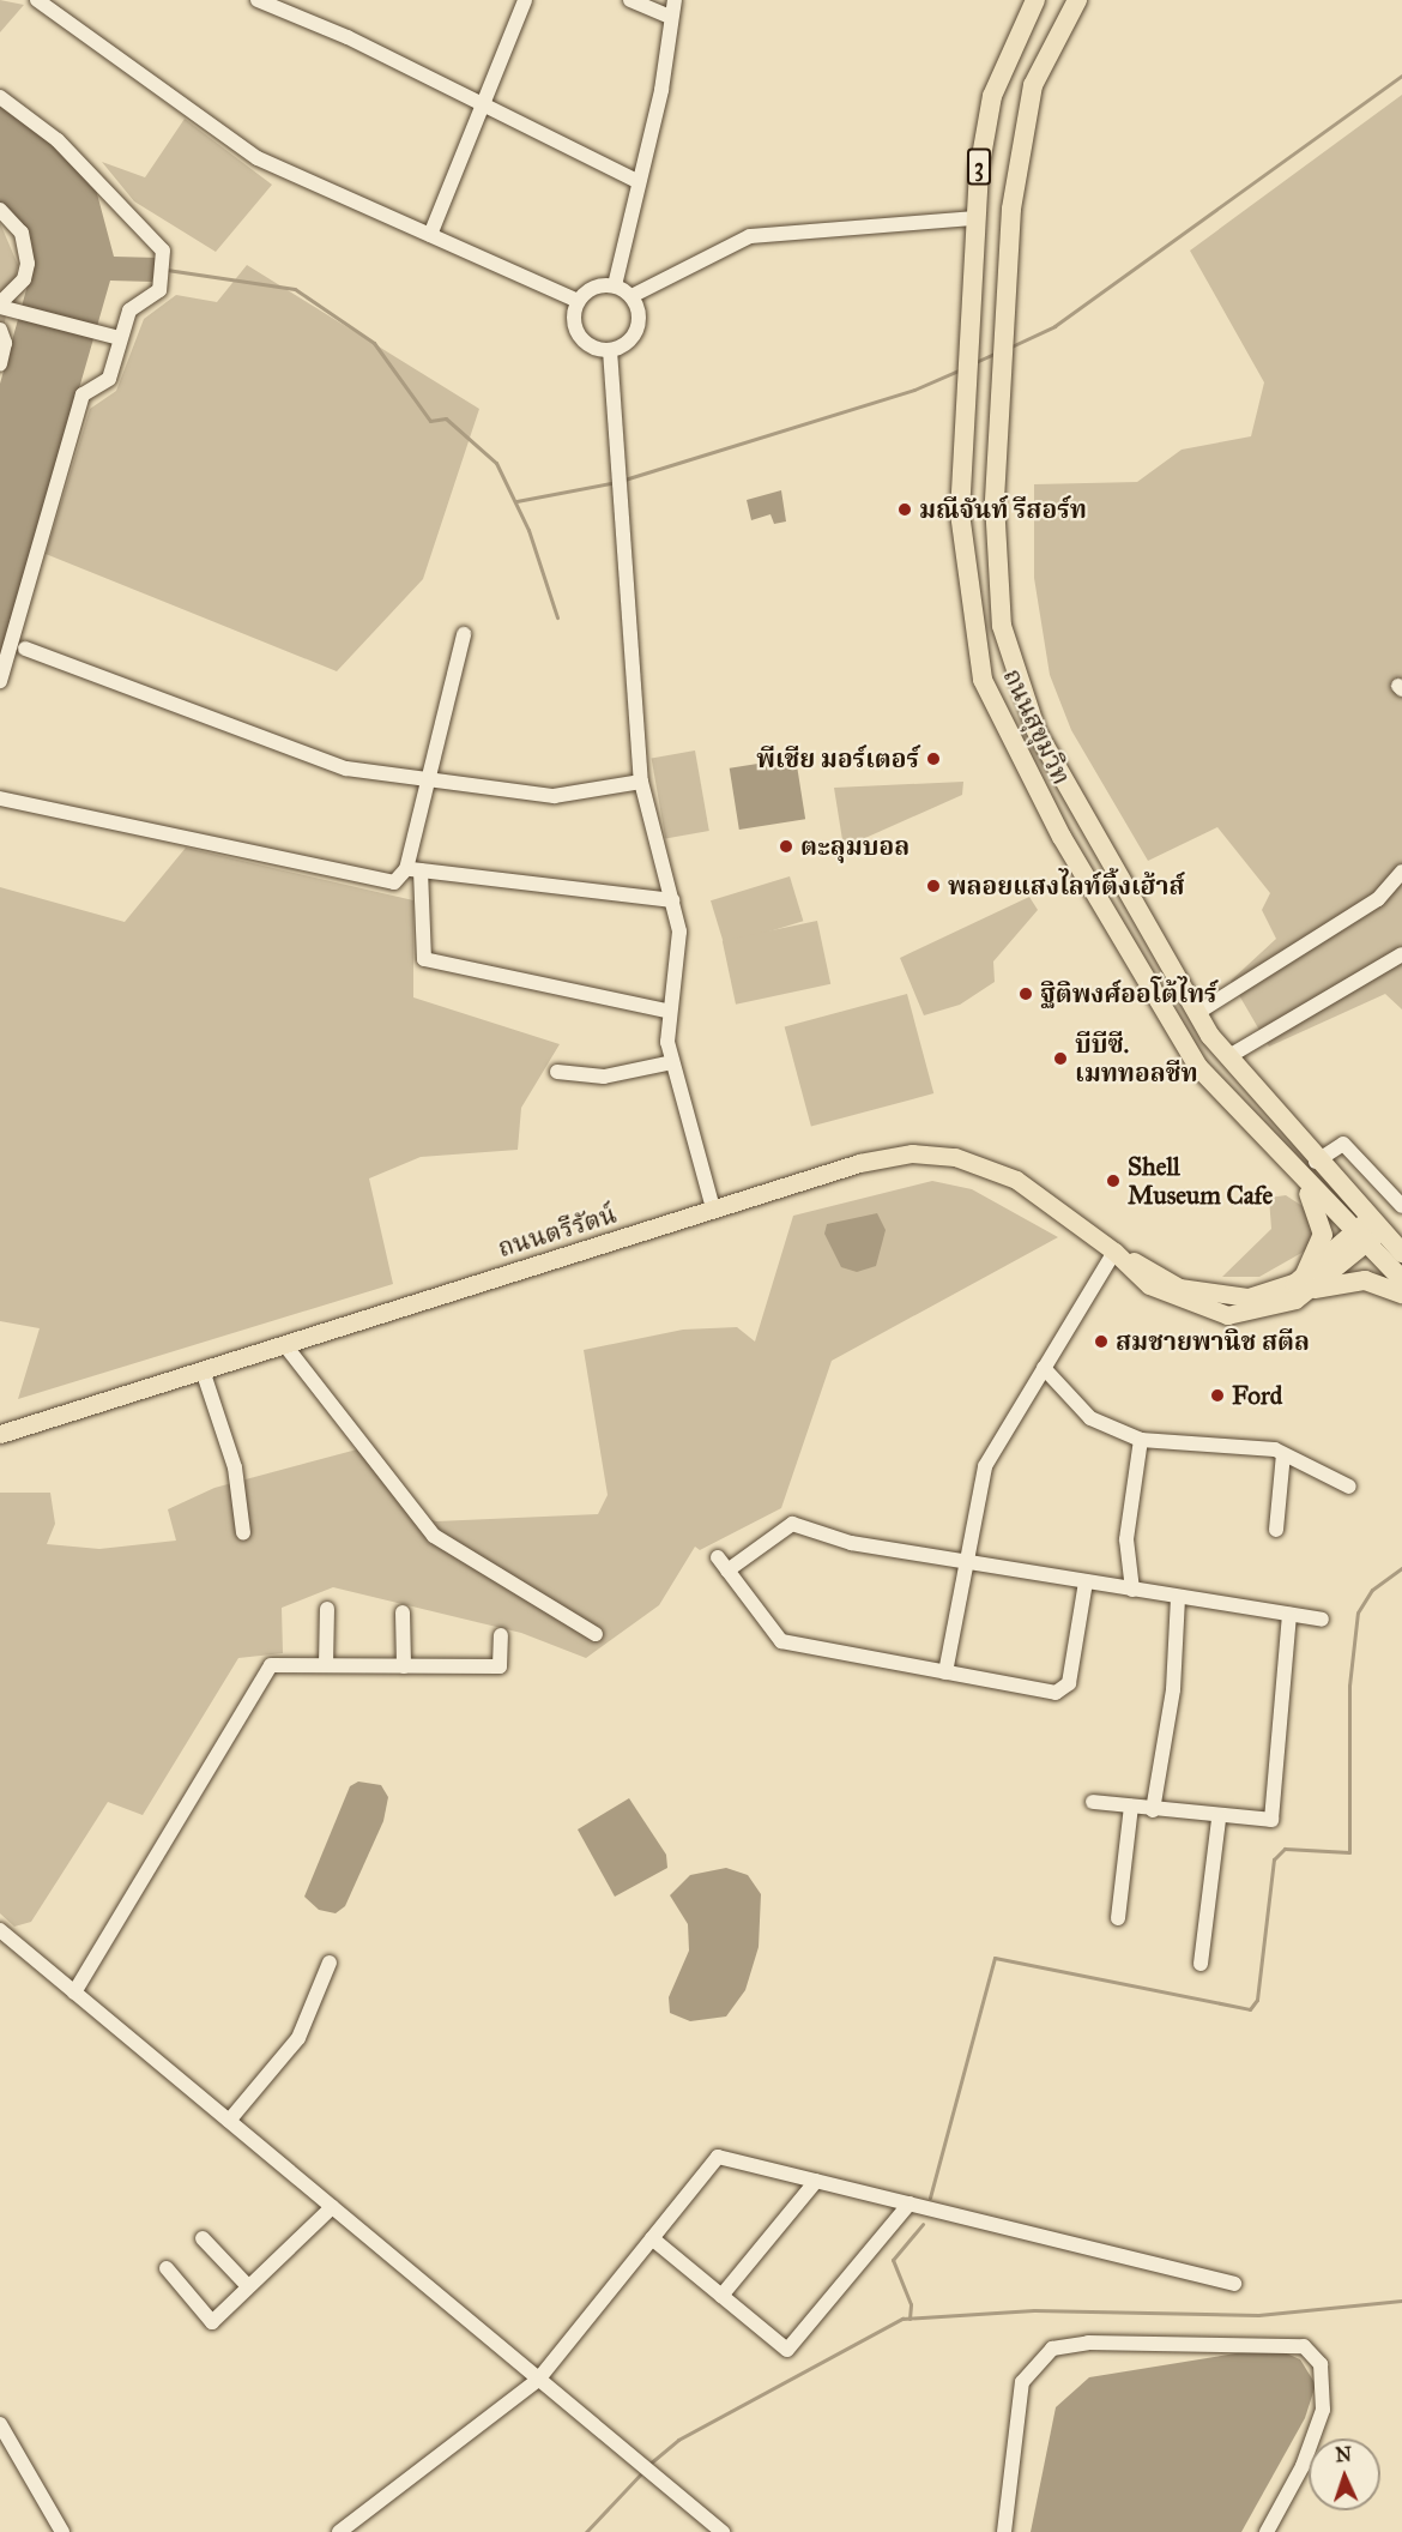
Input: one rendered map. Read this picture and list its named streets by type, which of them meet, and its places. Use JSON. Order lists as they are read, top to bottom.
{
  "streets": {
    "highway": ["3", "ถนนสุขุมวิท"],
    "main road": ["ถนนตรีรัตน์"]
  },
  "crossings": [
    ["ถนนสุขุมวิท", "ถนนตรีรัตน์"]
  ],
  "places": [
    "มณีจันท์ รีสอร์ท",
    "พีเชีย มอร์เตอร์",
    "ตะลุมบอล",
    "พลอยแสงไลท์ติ้งเฮ้าส์",
    "ฐิติพงศ์ออโต้ไทร์",
    "บีบีซี. เมททอลชีท",
    "Shell Museum Cafe",
    "สมชายพานิช สตีล",
    "Ford"
  ],
  "north": "top"
}
